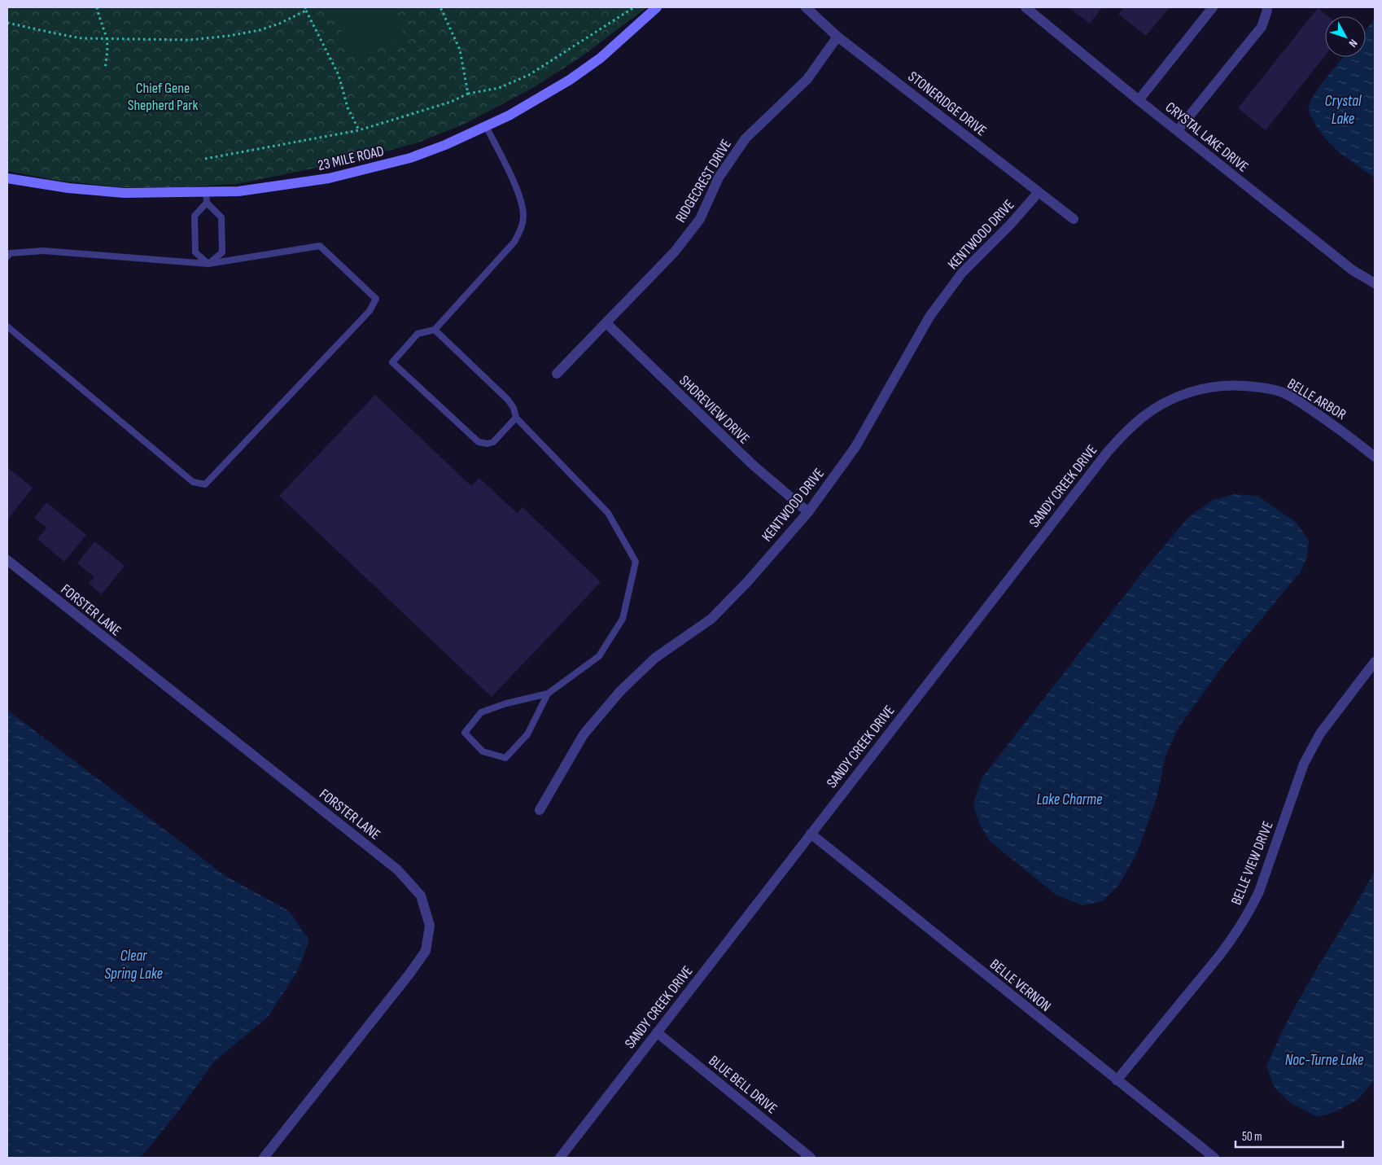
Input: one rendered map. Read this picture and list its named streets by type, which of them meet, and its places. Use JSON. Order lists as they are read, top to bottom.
{
  "streets": {
    "main road": ["23 MILE ROAD"],
    "street": [
      "STONERIDGE DRIVE",
      "CRYSTAL LAKE DRIVE",
      "RIDGECREST DRIVE",
      "KENTWOOD DRIVE",
      "BELLE ARBOR",
      "SHOREVIEW DRIVE",
      "SANDY CREEK DRIVE",
      "FORSTER LANE",
      "BELLE VIEW DRIVE",
      "BELLE VERNON",
      "BLUE BELL DRIVE"
    ]
  },
  "crossings": [
    ["STONERIDGE DRIVE", "RIDGECREST DRIVE"],
    ["STONERIDGE DRIVE", "KENTWOOD DRIVE"],
    ["RIDGECREST DRIVE", "SHOREVIEW DRIVE"],
    ["KENTWOOD DRIVE", "SHOREVIEW DRIVE"],
    ["BELLE ARBOR", "SANDY CREEK DRIVE"],
    ["SANDY CREEK DRIVE", "BELLE VERNON"],
    ["SANDY CREEK DRIVE", "BLUE BELL DRIVE"],
    ["BELLE VIEW DRIVE", "BELLE VERNON"]
  ],
  "water": [
    "Crystal Lake",
    "Lake Charme",
    "Clear Spring Lake",
    "Noc-Turne Lake"
  ],
  "parks": ["Chief Gene Shepherd Park"],
  "scale_bar": "50 m",
  "north": "bottom right"
}
